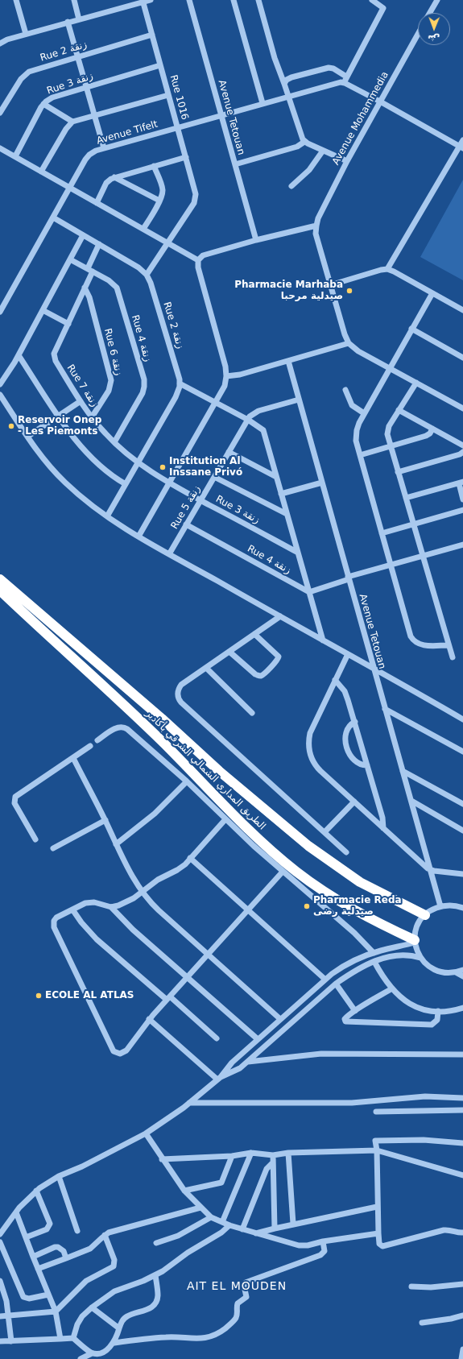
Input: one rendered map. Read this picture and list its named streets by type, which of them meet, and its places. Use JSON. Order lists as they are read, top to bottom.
{
  "streets": {
    "highway": ["الطريق المداري الشمالي الشرقي بأكادير"],
    "street": [
      "Rue 2 زنقة",
      "Rue 3 زنقة",
      "Rue 1016",
      "Avenue Tetouan",
      "Avenue Mohammedia",
      "Avenue Tifelt",
      "Rue 4 زنقة",
      "Rue 6 زنقة",
      "Rue 7 زنقة",
      "Rue 5 زنقة"
    ]
  },
  "crossings": [
    ["Rue 2 زنقة", "Rue 1016"],
    ["Rue 2 زنقة", "Avenue Tifelt"],
    ["Rue 3 زنقة", "Rue 1016"],
    ["Rue 3 زنقة", "Rue 7 زنقة"],
    ["Rue 3 زنقة", "Rue 5 زنقة"],
    ["Rue 1016", "Avenue Tifelt"],
    ["Avenue Tetouan", "Avenue Tifelt"],
    ["Rue 4 زنقة", "Rue 7 زنقة"],
    ["Rue 4 زنقة", "Rue 5 زنقة"],
    ["Rue 6 زنقة", "Rue 7 زنقة"]
  ],
  "districts": ["AIT EL MOUDEN"],
  "places": [
    "Pharmacie Marhaba صيدلية مرحبا",
    "Reservoir Onep - Les Piemonts",
    "Institution Al Inssane Privó",
    "Pharmacie Reda صيدلية رضى",
    "ECOLE AL ATLAS"
  ],
  "north": "bottom"
}
